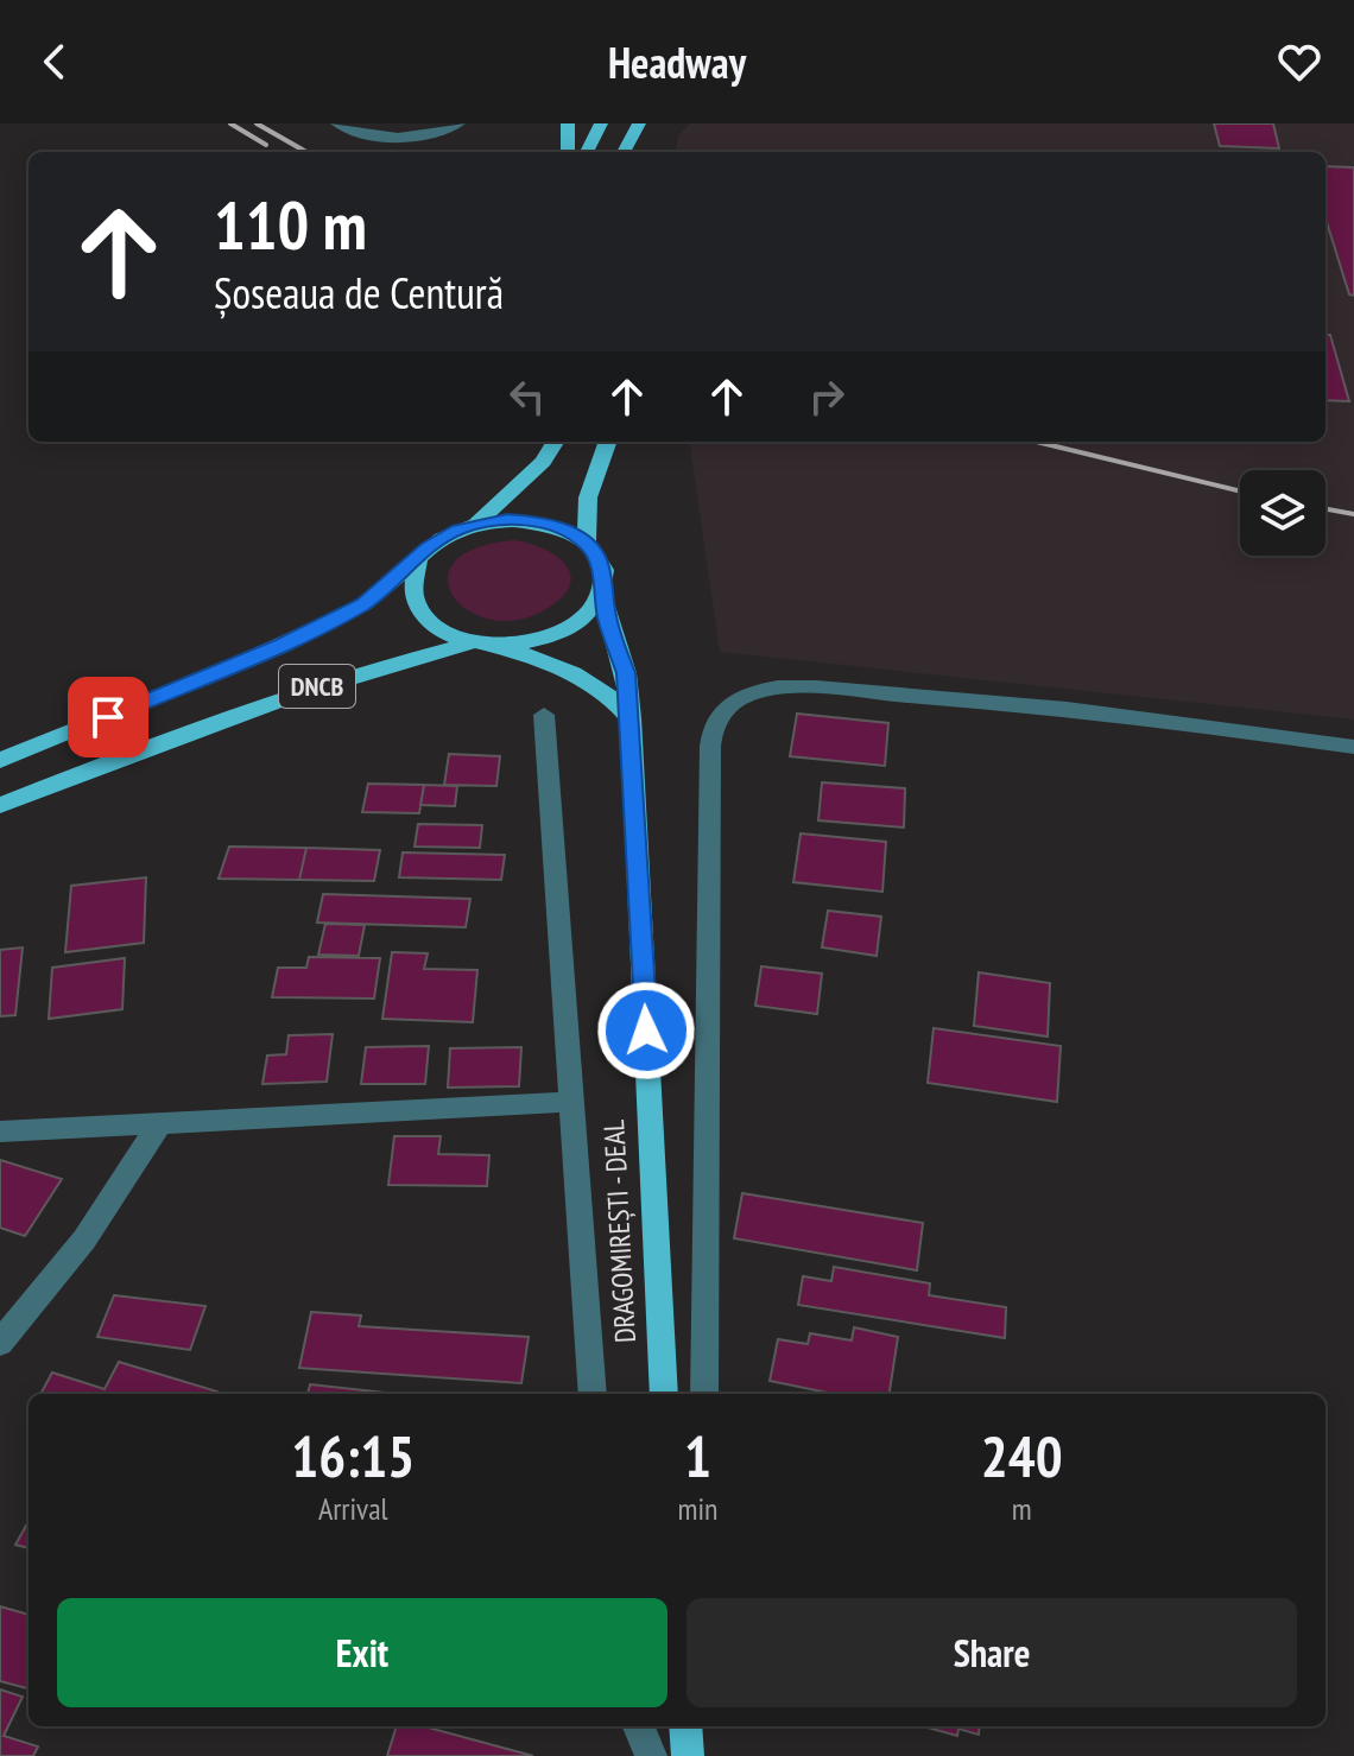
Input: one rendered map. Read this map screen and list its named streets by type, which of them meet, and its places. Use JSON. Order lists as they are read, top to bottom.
{
  "streets": {
    "main road": ["DNCB", "DRAGOMIREȘTI - DEAL"]
  },
  "crossings": [
    ["DNCB", "DRAGOMIREȘTI - DEAL"]
  ],
  "page": {
    "header": "Headway",
    "turn": ["110 m", "Șoseaua de Centură"],
    "eta": [
      "16:15",
      "Arrival",
      "1",
      "min",
      "240",
      "m"
    ],
    "buttons": ["Exit", "Share"]
  }
}
